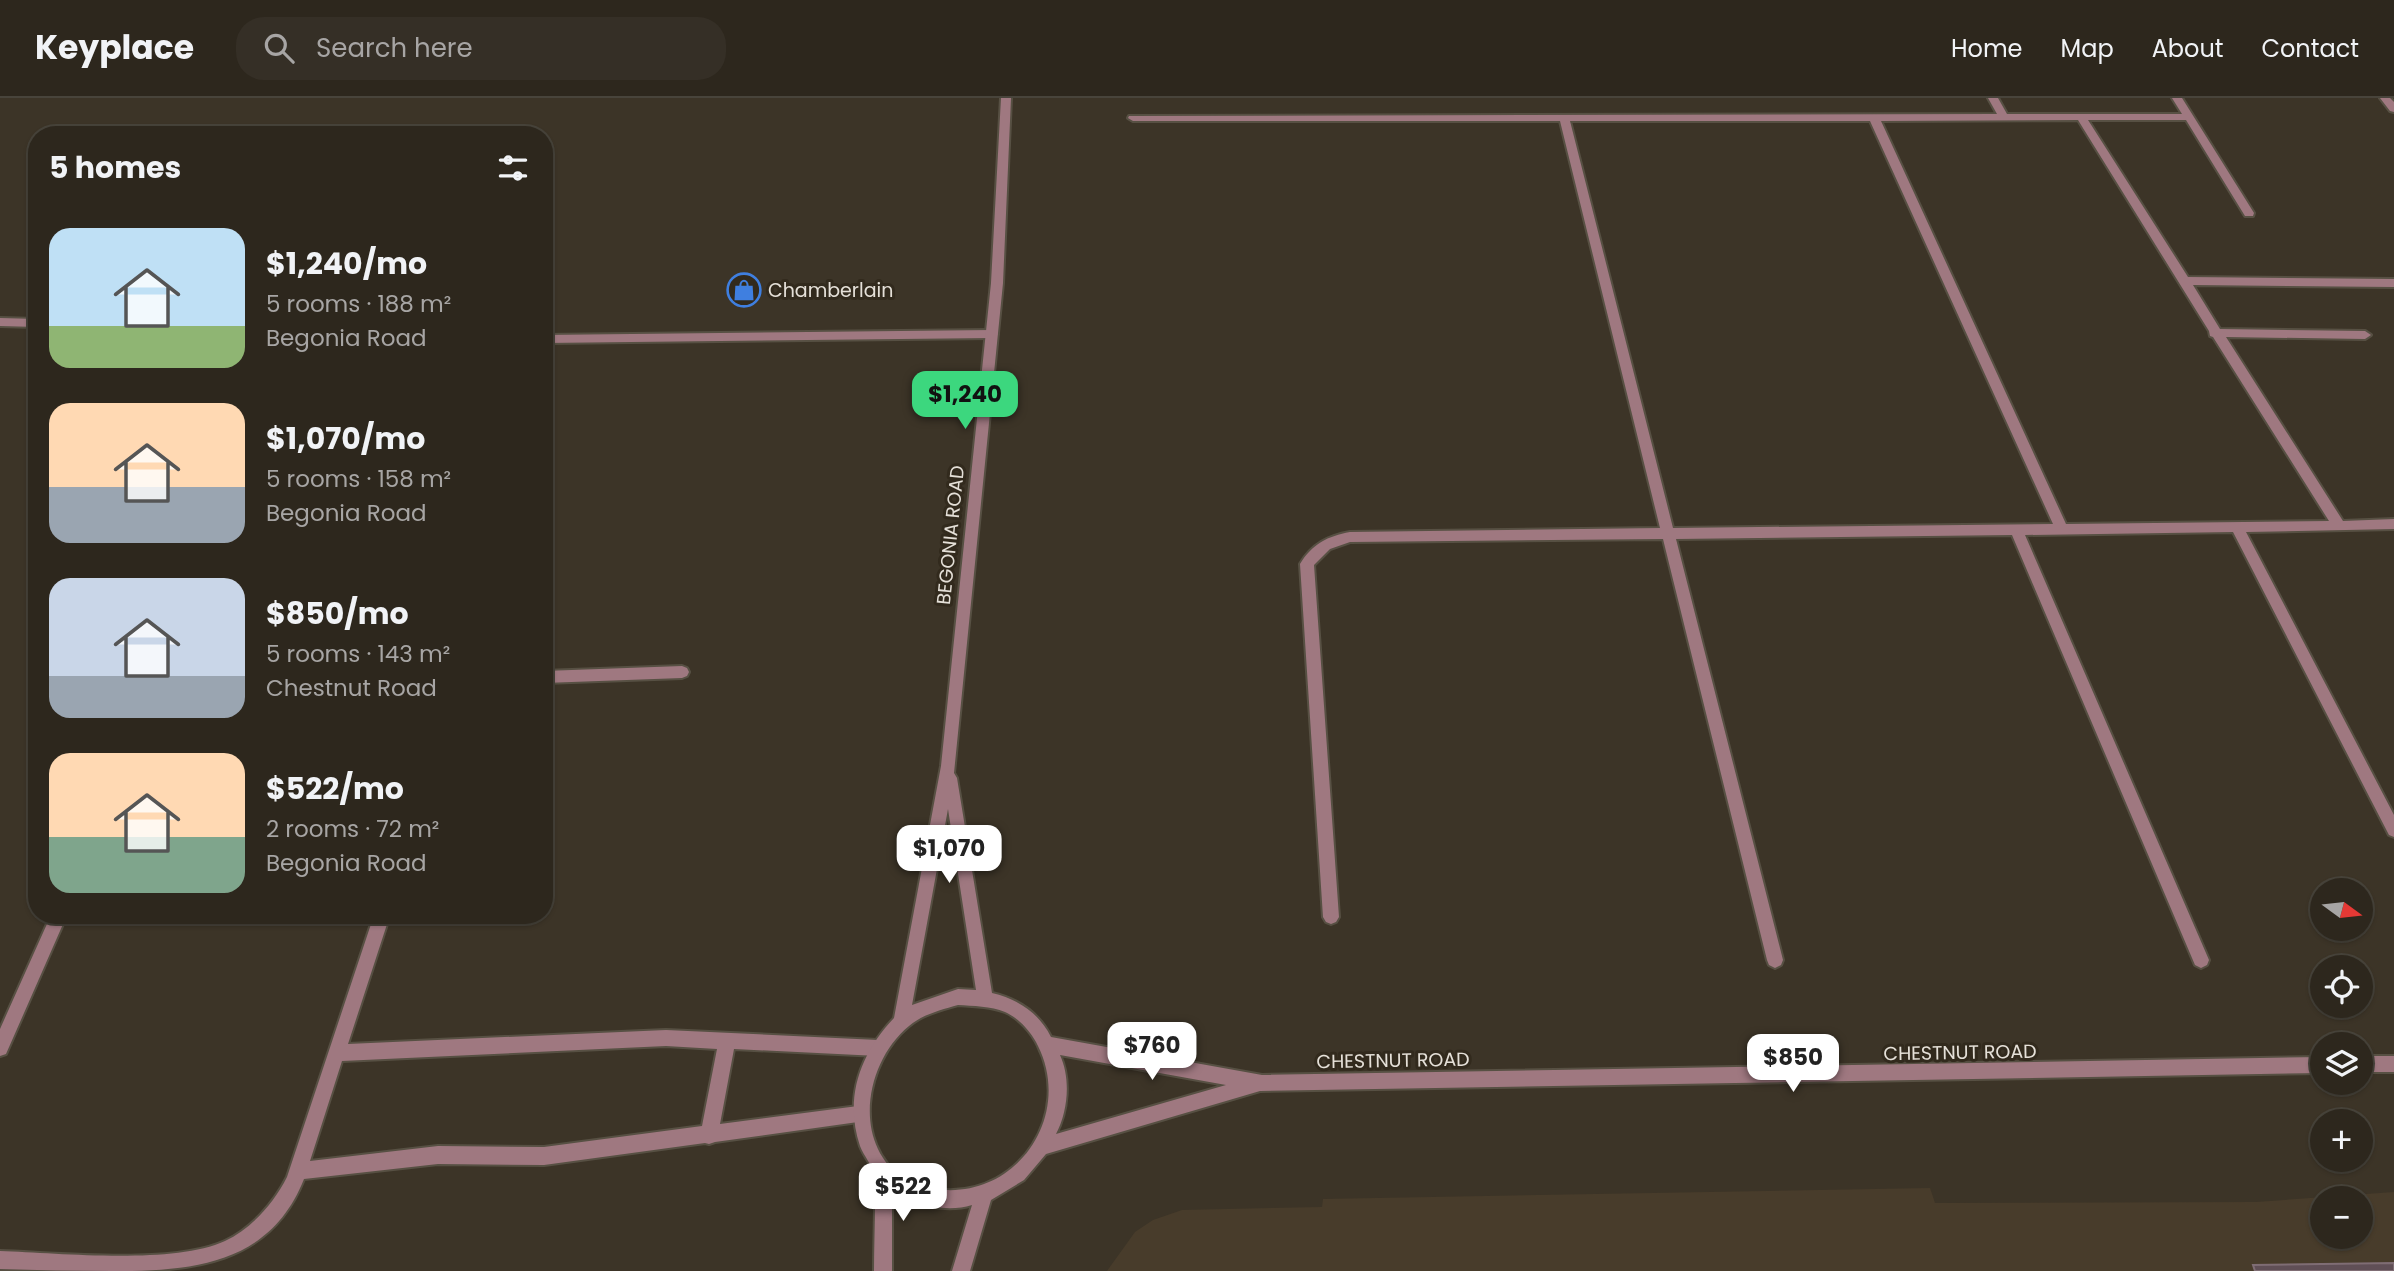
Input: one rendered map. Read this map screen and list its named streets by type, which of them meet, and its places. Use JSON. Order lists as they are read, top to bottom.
{
  "streets": {
    "street": ["BEGONIA ROAD", "CHESTNUT ROAD"]
  },
  "crossings": [
    ["BEGONIA ROAD", "CHESTNUT ROAD"]
  ],
  "places": {
    "shop": ["Chamberlain"]
  },
  "north": "right",
  "page": {
    "header": "Keyplace",
    "search": "Search here",
    "nav": [
      "Home",
      "Map",
      "About",
      "Contact"
    ],
    "heading": "5 homes",
    "list": [
      {
        "name": "$1,240/mo",
        "note": "5 rooms · 188 m² · Begonia Road"
      },
      {
        "name": "$1,070/mo",
        "note": "5 rooms · 158 m² · Begonia Road"
      },
      {
        "name": "$850/mo",
        "note": "5 rooms · 143 m² · Chestnut Road"
      },
      {
        "name": "$522/mo",
        "note": "2 rooms · 72 m² · Begonia Road"
      }
    ],
    "price": [
      "$1,240",
      "$1,070",
      "$760",
      "$850",
      "$522"
    ],
    "map_buttons": ["+", "−"]
  }
}
